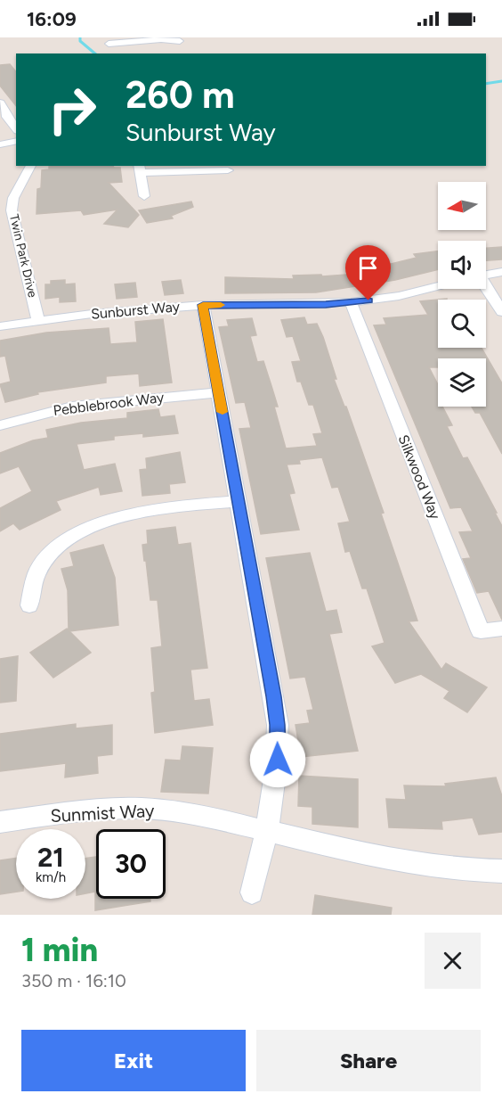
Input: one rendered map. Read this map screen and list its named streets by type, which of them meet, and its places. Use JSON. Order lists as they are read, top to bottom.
{
  "streets": {
    "street": [
      "Twin Park Drive",
      "Sunburst Way",
      "Pebblebrook Way",
      "Silkwood Way",
      "Sunmist Way"
    ]
  },
  "crossings": [
    ["Twin Park Drive", "Sunburst Way"],
    ["Sunburst Way", "Silkwood Way"]
  ],
  "north": "left",
  "page": {
    "status": "16:09",
    "turn": ["260 m", "Sunburst Way"],
    "speed": "21 km/h",
    "limit": "30",
    "heading": ["1 min", "350 m · 16:10"],
    "buttons": ["Exit", "Share"]
  }
}
